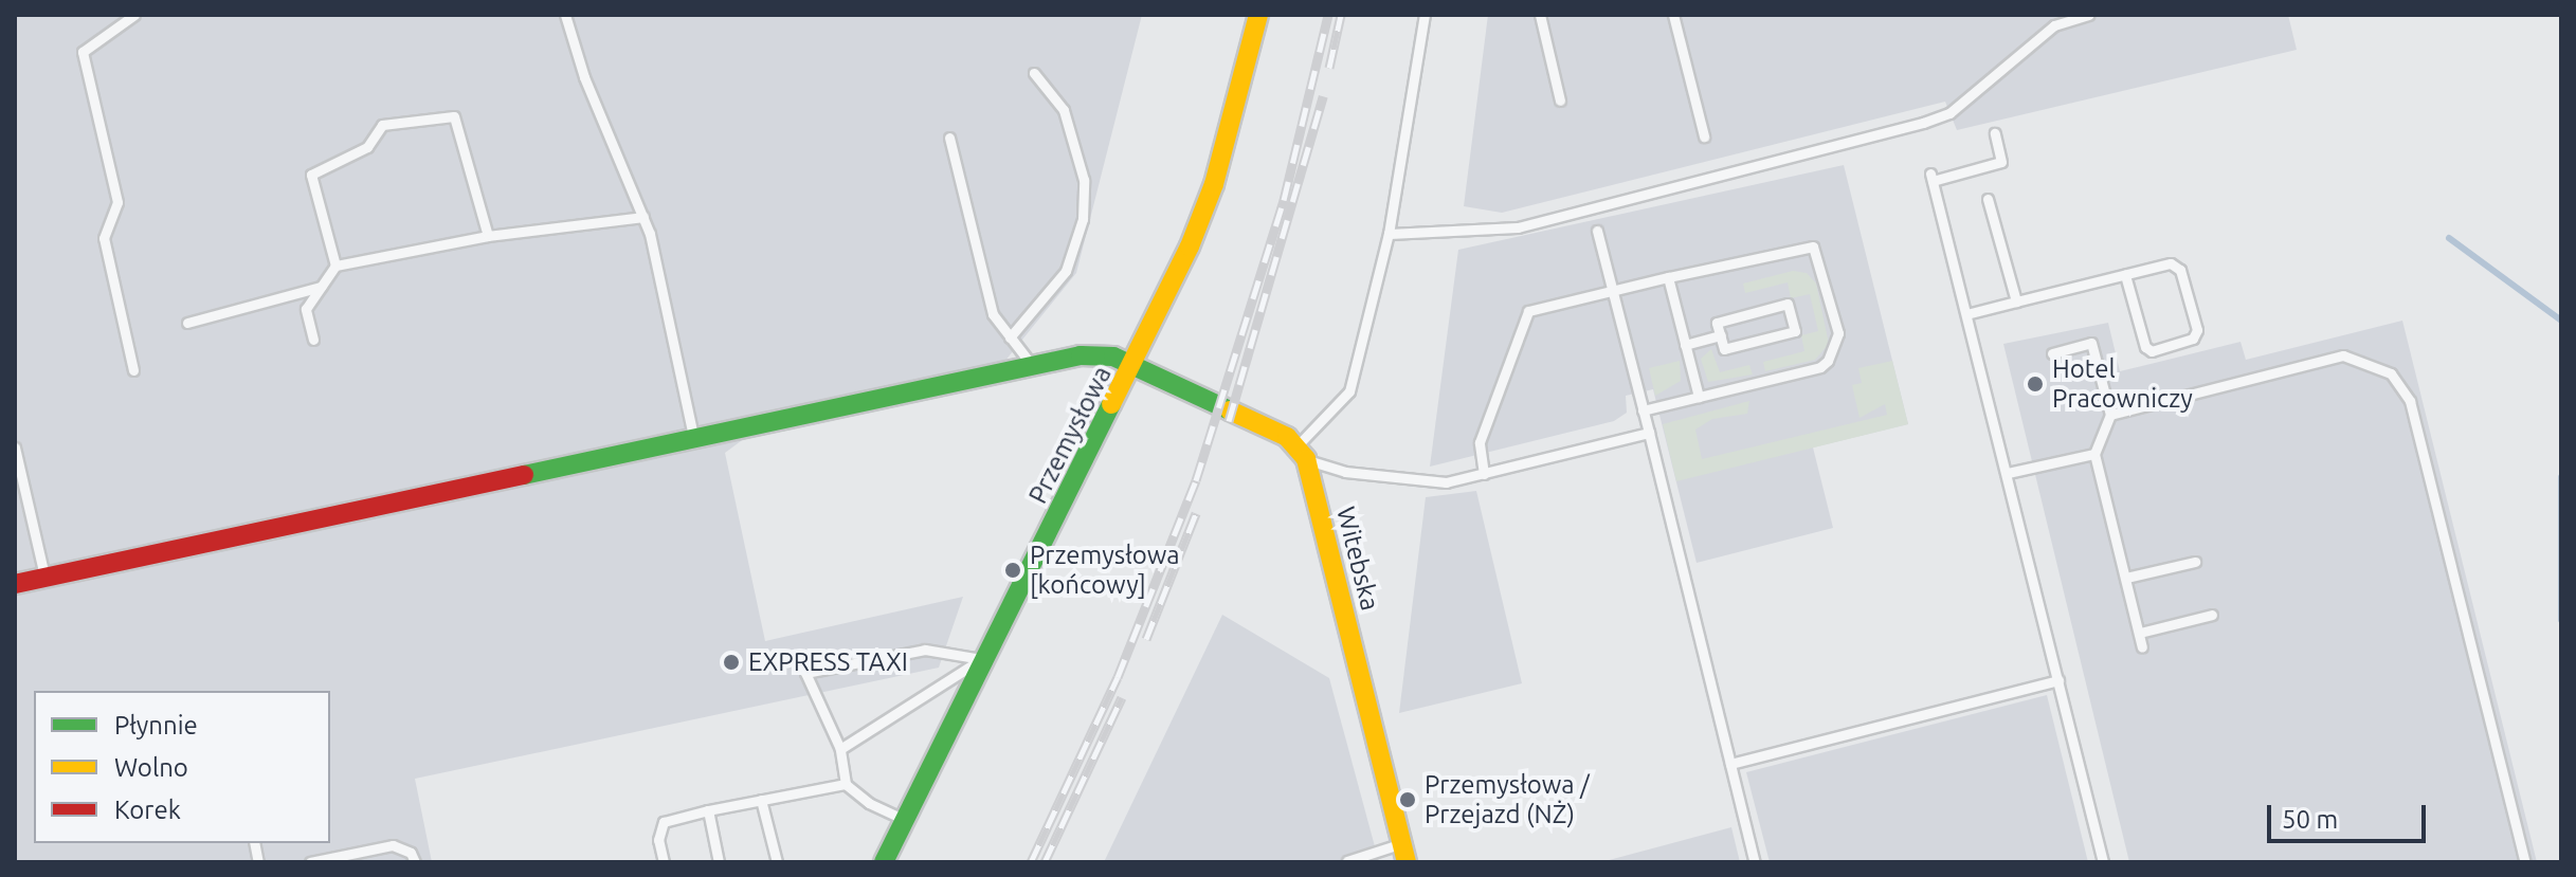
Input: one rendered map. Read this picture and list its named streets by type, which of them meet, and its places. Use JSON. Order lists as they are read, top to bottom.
{
  "streets": {
    "street": ["Przemysłowa", "Witebska"]
  },
  "places": [
    "Hotel Pracowniczy",
    "Przemysłowa [końcowy]",
    "EXPRESS TAXI",
    "Przemysłowa / Przejazd (NŻ)"
  ],
  "legend": ["Płynnie", "Wolno", "Korek"],
  "scale_bar": "50 m"
}
